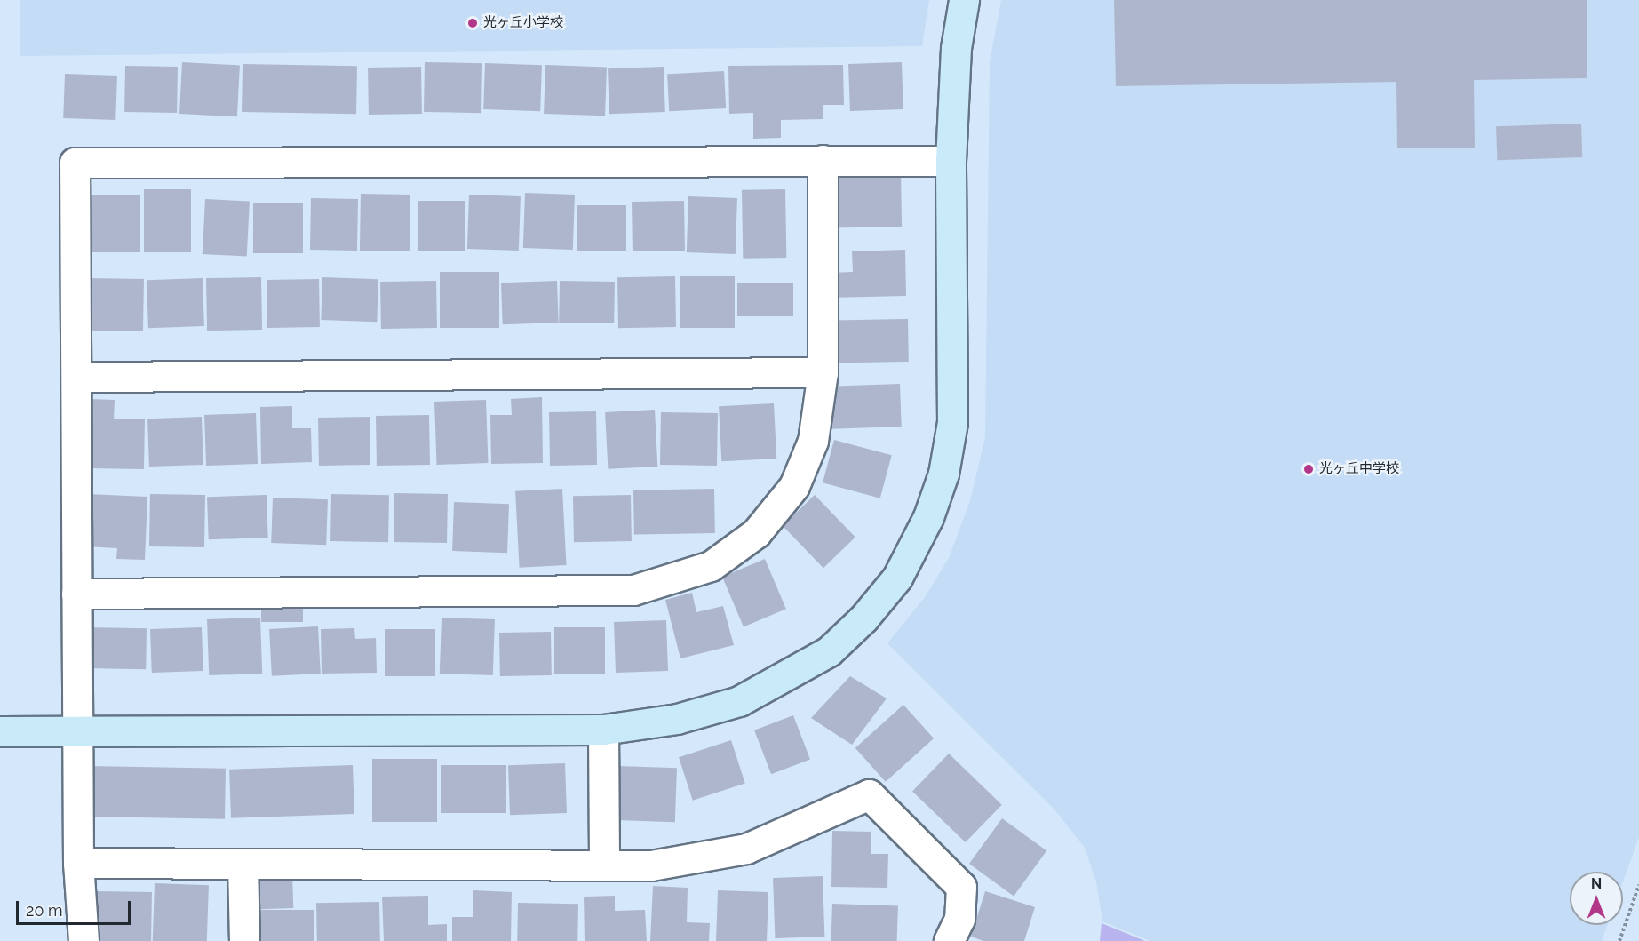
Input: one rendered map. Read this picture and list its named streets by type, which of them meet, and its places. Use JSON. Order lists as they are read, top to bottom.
{
  "places": ["光ヶ丘小学校", "光ヶ丘中学校"],
  "scale_bar": "20 m",
  "north": "top"
}
